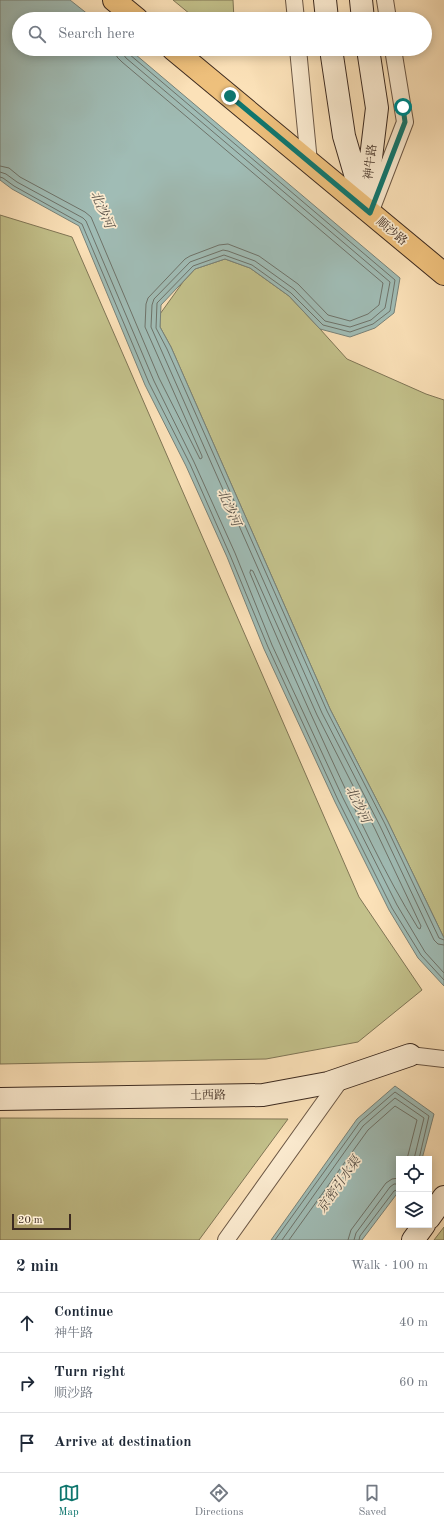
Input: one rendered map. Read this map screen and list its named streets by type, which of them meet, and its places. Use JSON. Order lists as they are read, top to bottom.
{
  "streets": {
    "main road": ["顺沙路"],
    "street": ["神牛路", "土西路"]
  },
  "crossings": [
    ["神牛路", "顺沙路"]
  ],
  "water": ["北沙河", "京密引水渠"],
  "scale_bar": "20 m",
  "page": {
    "search": "Search here",
    "scale": "20 m",
    "heading": ["2 min", "Walk · 100 m"],
    "list": [
      ["Continue", "神牛路", "40 m"],
      ["Turn right", "顺沙路", "60 m"],
      "Arrive at destination"
    ],
    "nav": ["Map", "Directions", "Saved"]
  }
}
